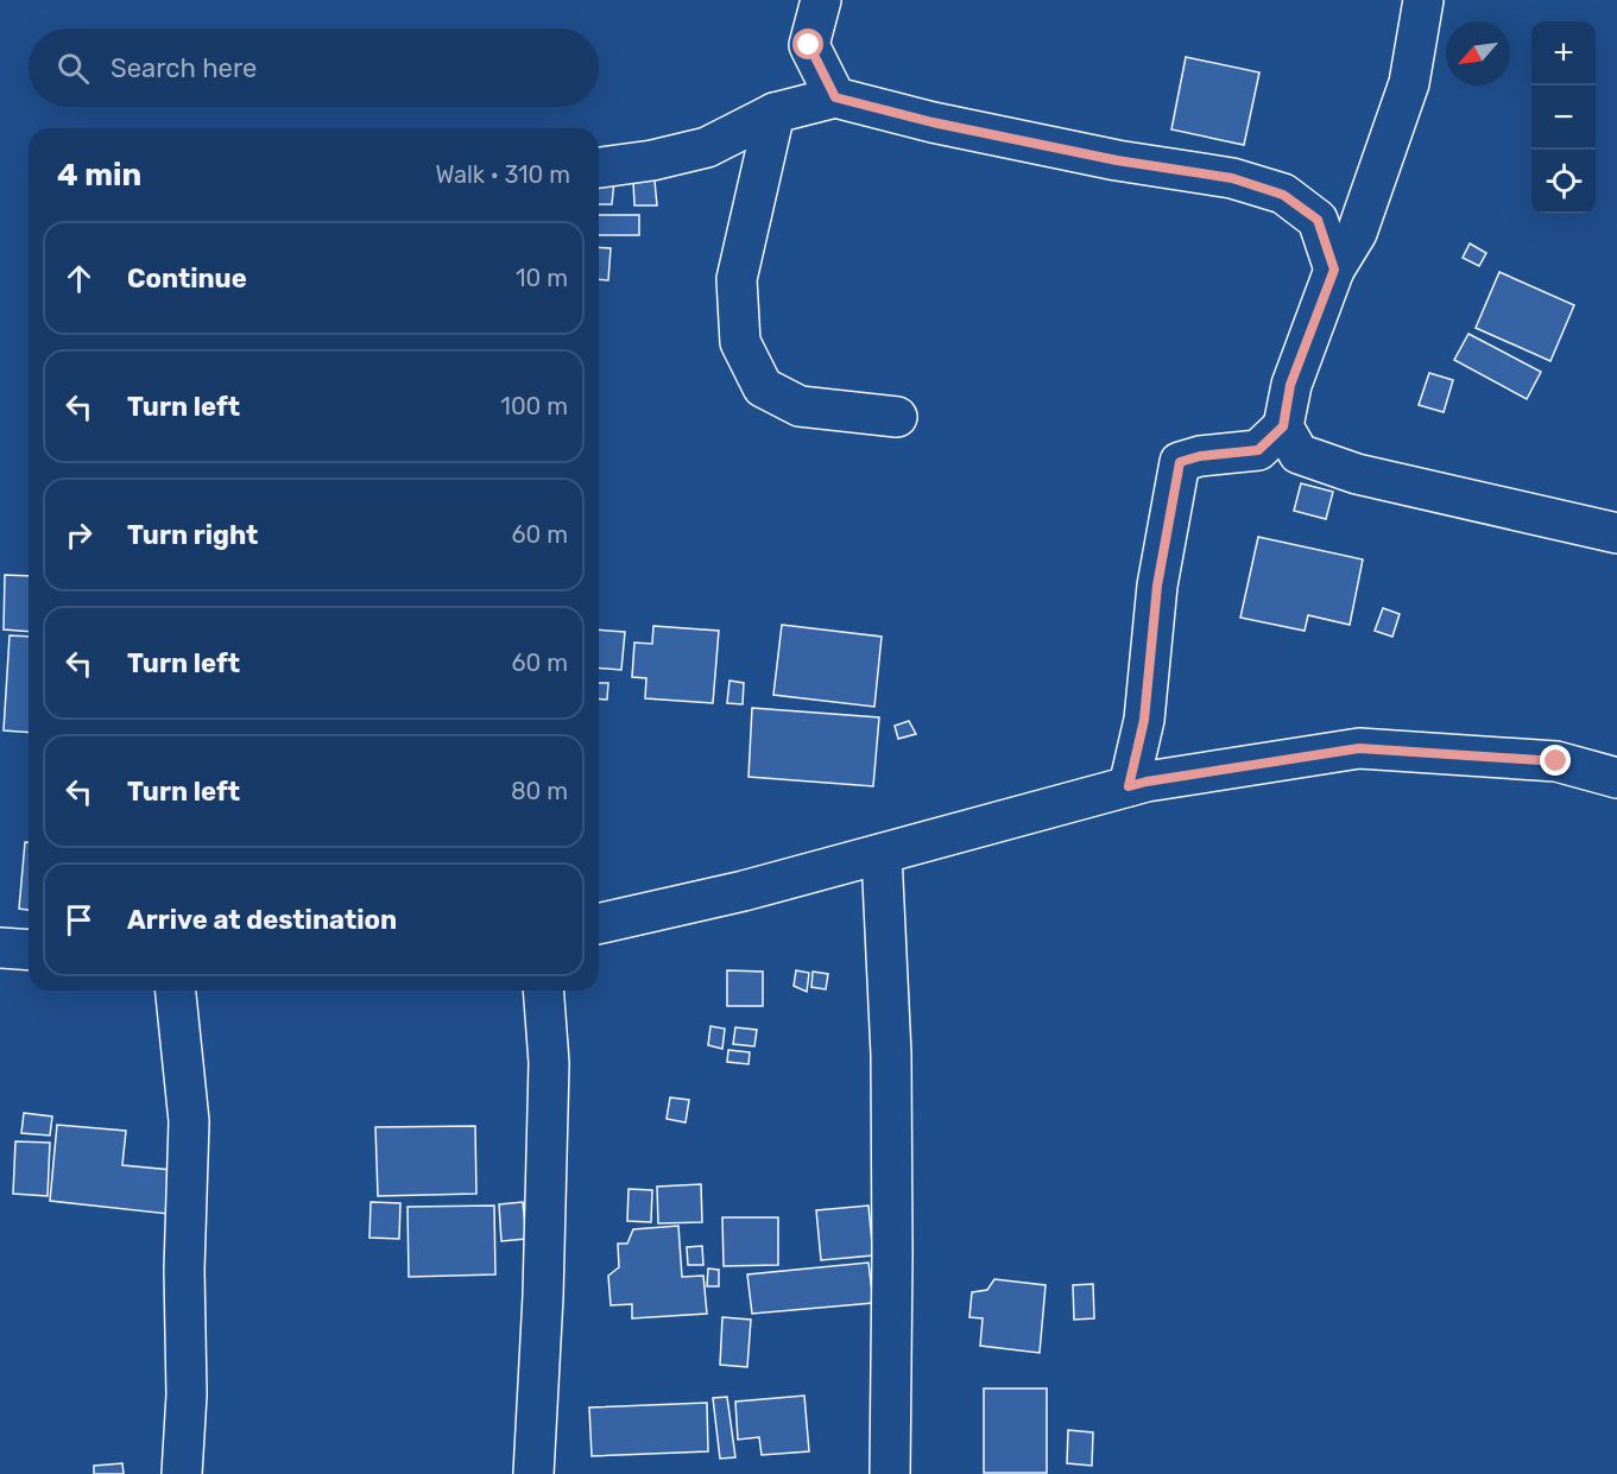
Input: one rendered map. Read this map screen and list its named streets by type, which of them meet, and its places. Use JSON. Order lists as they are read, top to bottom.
{
  "north": "bottom left",
  "page": {
    "map_buttons": ["+", "−"],
    "search": "Search here",
    "heading": ["4 min", "Walk · 310 m"],
    "list": [
      ["Continue", "10 m"],
      ["Turn left", "100 m"],
      ["Turn right", "60 m"],
      ["Turn left", "60 m"],
      ["Turn left", "80 m"],
      "Arrive at destination"
    ]
  }
}
